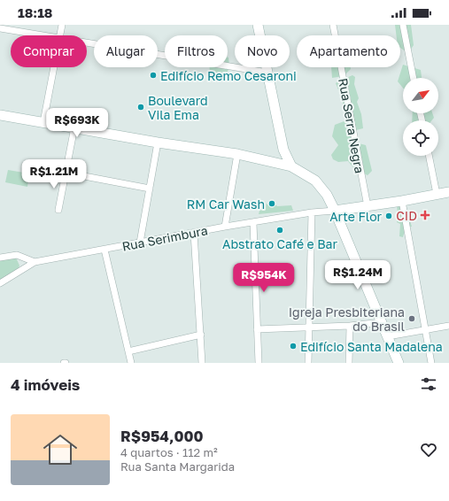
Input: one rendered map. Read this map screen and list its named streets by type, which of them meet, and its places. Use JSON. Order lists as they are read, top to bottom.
{
  "streets": {
    "street": ["Rua Serra Negra", "Rua Serimbura"]
  },
  "places": {
    "other": [
      "Edifício Remo Cesaroni",
      "Boulevard Vila Ema",
      "RM Car Wash",
      "Arte Flor",
      "Abstrato Café e Bar",
      "Igreja Presbiteriana do Brasil",
      "Edifício Santa Madalena"
    ],
    "health": ["CID"]
  },
  "north": "top right",
  "page": {
    "status": "18:18",
    "chip": [
      "Comprar",
      "Alugar",
      "Filtros",
      "Novo",
      "Apartamento"
    ],
    "price": [
      "R$693K",
      "R$1.21M",
      "R$1.24M",
      "R$954K"
    ],
    "heading": "4 imóveis",
    "list": [
      {
        "name": "R$954,000",
        "note": "4 quartos · 112 m² · Rua Santa Margarida"
      }
    ]
  }
}
